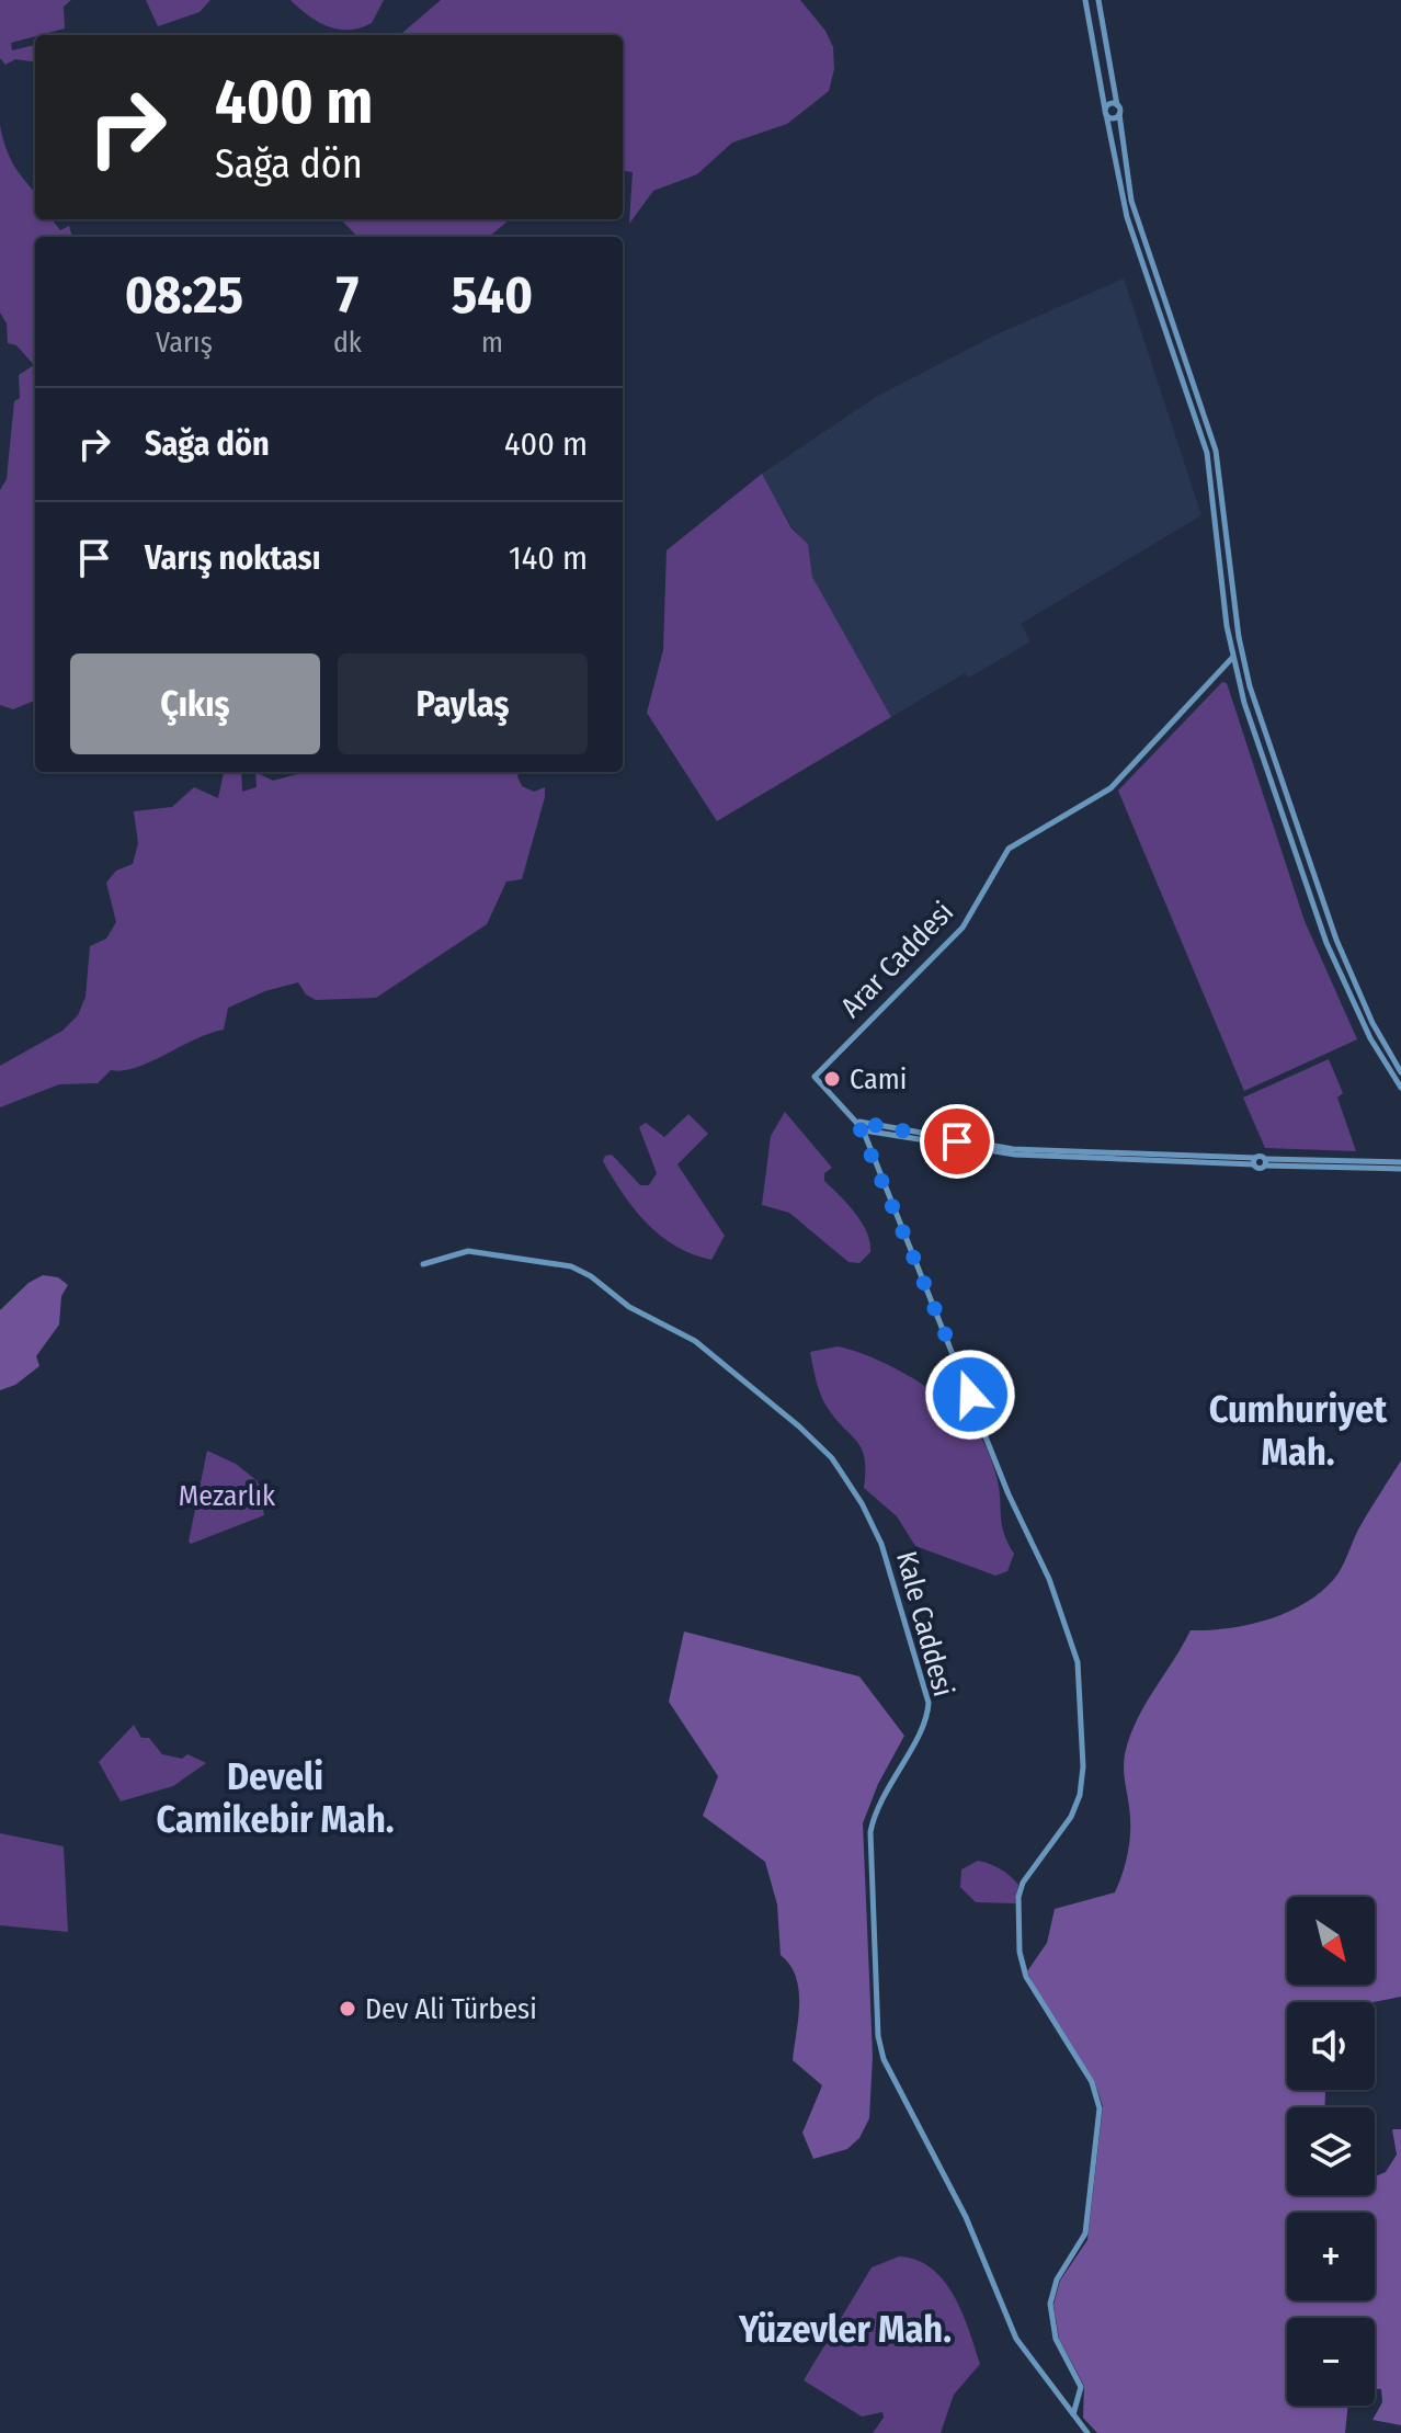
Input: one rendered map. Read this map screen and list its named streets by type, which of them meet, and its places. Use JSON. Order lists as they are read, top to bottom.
{
  "streets": {
    "street": ["Arar Caddesi", "Kale Caddesi"]
  },
  "districts": ["Cumhuriyet Mah.", "Develi Camikebir Mah.", "Yüzevler Mah."],
  "parks": ["Mezarlık"],
  "places": ["Cami", "Dev Ali Türbesi"],
  "north": "bottom right",
  "page": {
    "turn": ["400 m", "Sağa dön"],
    "eta": [
      "08:25",
      "Varış",
      "7",
      "dk",
      "540",
      "m"
    ],
    "list": [
      {
        "name": "Sağa dön",
        "value": "400 m"
      },
      {
        "name": "Varış noktası",
        "value": "140 m"
      }
    ],
    "buttons": ["Çıkış", "Paylaş"],
    "map_buttons": ["+", "−"]
  }
}
